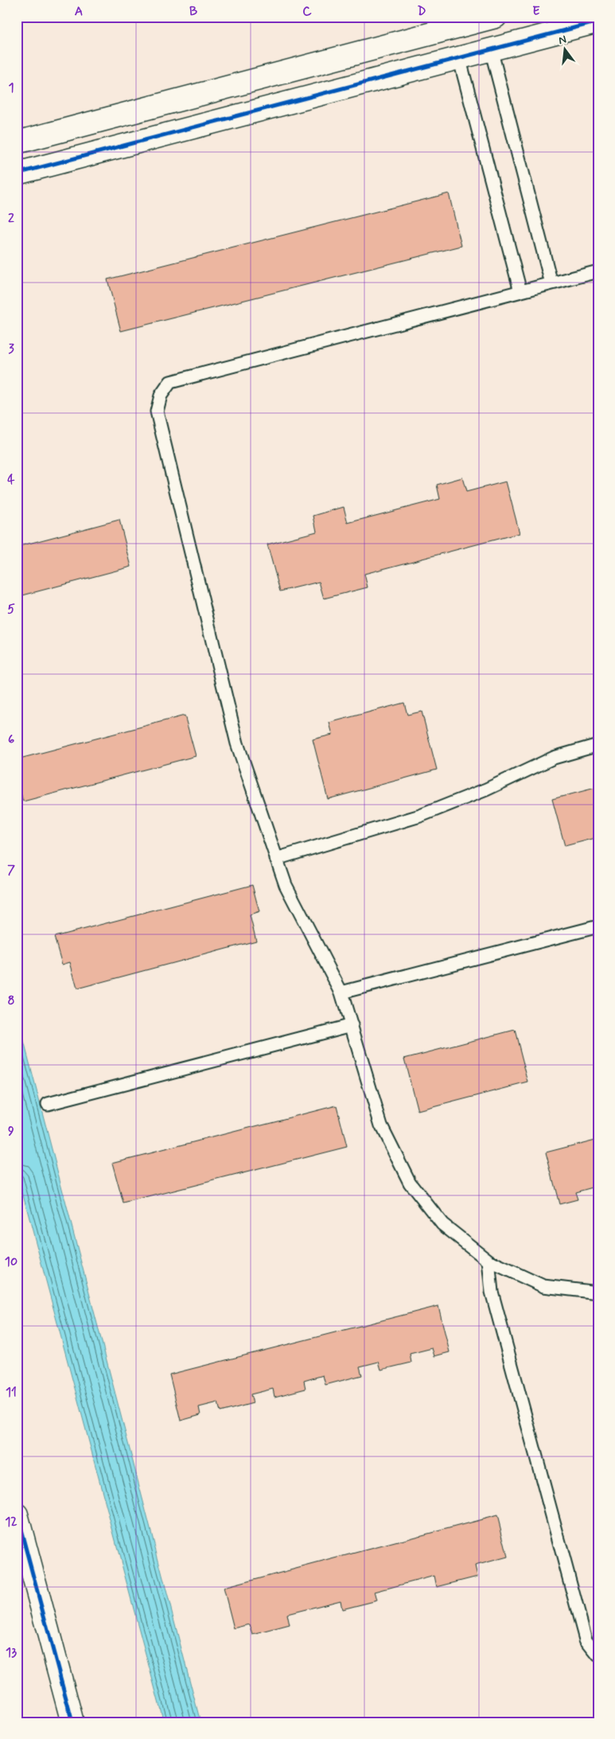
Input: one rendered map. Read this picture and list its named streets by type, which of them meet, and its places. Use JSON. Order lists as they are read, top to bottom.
{
  "north": "top",
  "grid": {
    "columns": [
      "A",
      "B",
      "C",
      "D",
      "E"
    ],
    "rows": [
      "1",
      "2",
      "3",
      "4",
      "5",
      "6",
      "7",
      "8",
      "9",
      "10",
      "11",
      "12",
      "13"
    ]
  }
}
